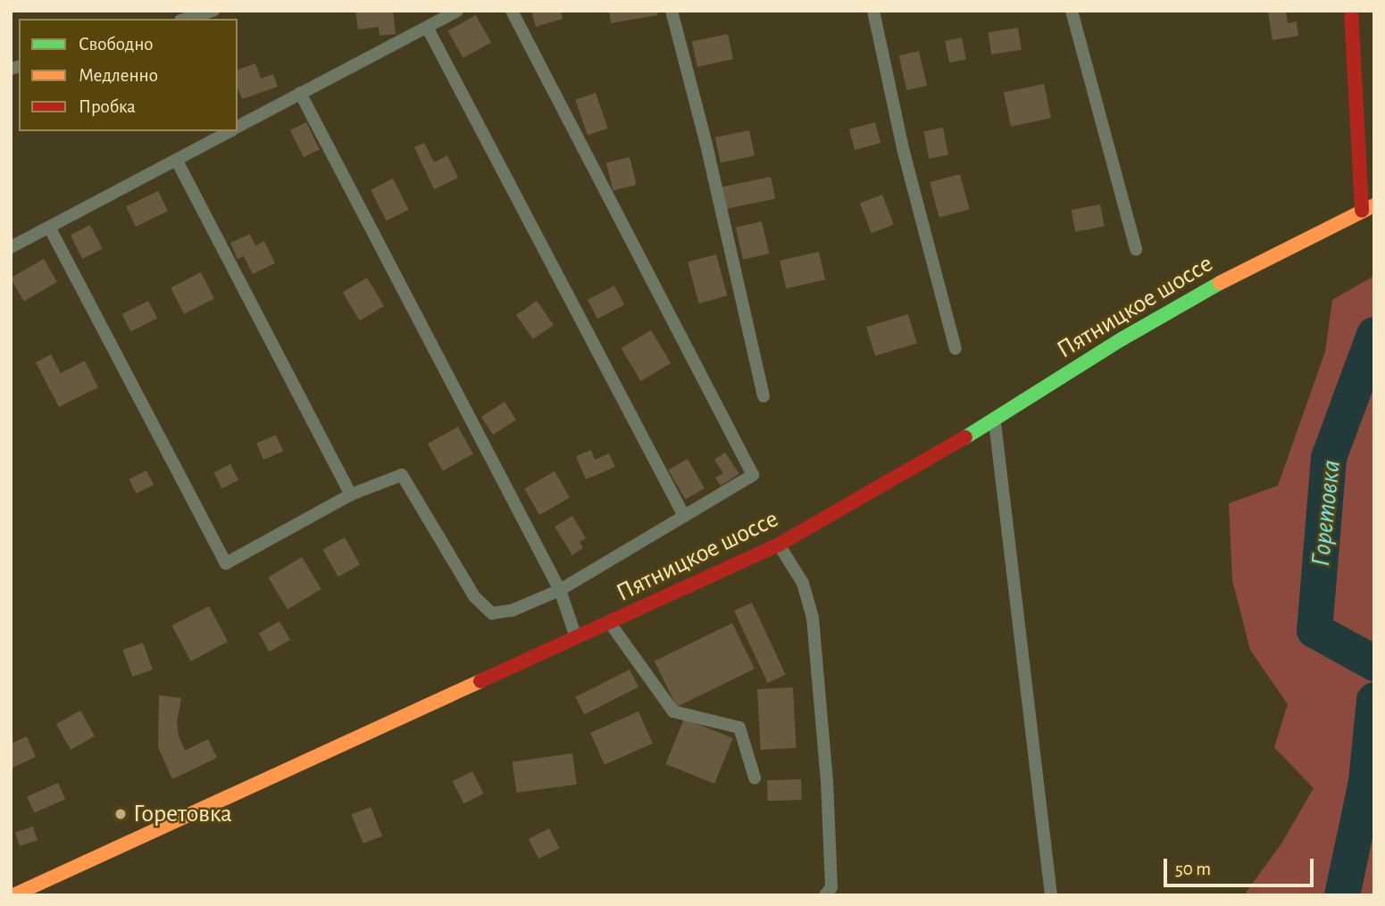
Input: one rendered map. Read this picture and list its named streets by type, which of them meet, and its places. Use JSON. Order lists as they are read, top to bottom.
{
  "streets": {
    "main road": ["Пятницкое шоссе"]
  },
  "water": ["Горетовка"],
  "places": ["Горетовка"],
  "legend": ["Свободно", "Медленно", "Пробка"],
  "scale_bar": "50 m"
}
